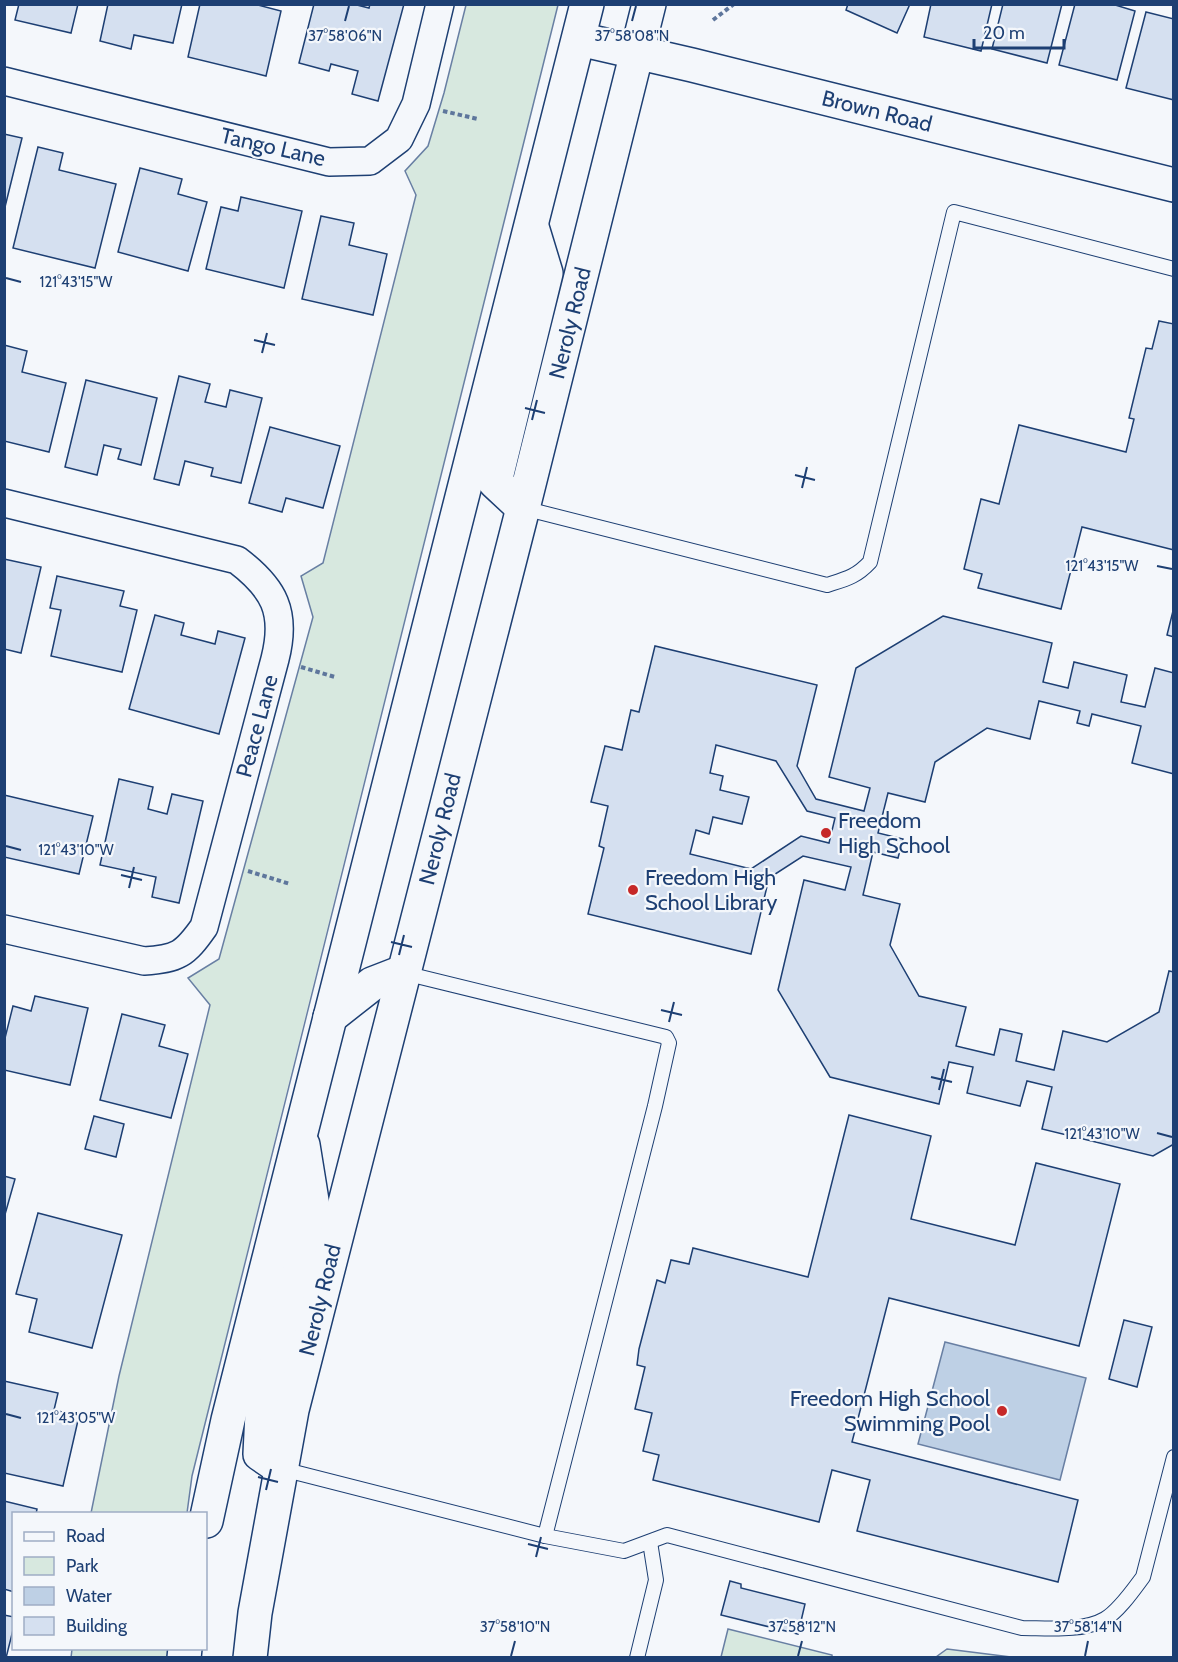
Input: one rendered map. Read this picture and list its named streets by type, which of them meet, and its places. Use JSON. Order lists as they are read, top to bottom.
{
  "streets": {
    "street": [
      "Brown Road",
      "Tango Lane",
      "Neroly Road",
      "Peace Lane"
    ]
  },
  "crossings": [
    ["Brown Road", "Neroly Road"]
  ],
  "places": ["Freedom High School", "Freedom High School Library", "Freedom High School Swimming Pool"],
  "legend": [
    "Road",
    "Park",
    "Water",
    "Building"
  ],
  "scale_bar": "20 m",
  "coordinates": [
    "37°58'06\"N",
    "37°58'08\"N",
    "121°43'15\"W",
    "121°43'10\"W",
    "121°43'05\"W",
    "37°58'10\"N",
    "37°58'12\"N",
    "37°58'14\"N"
  ]
}
